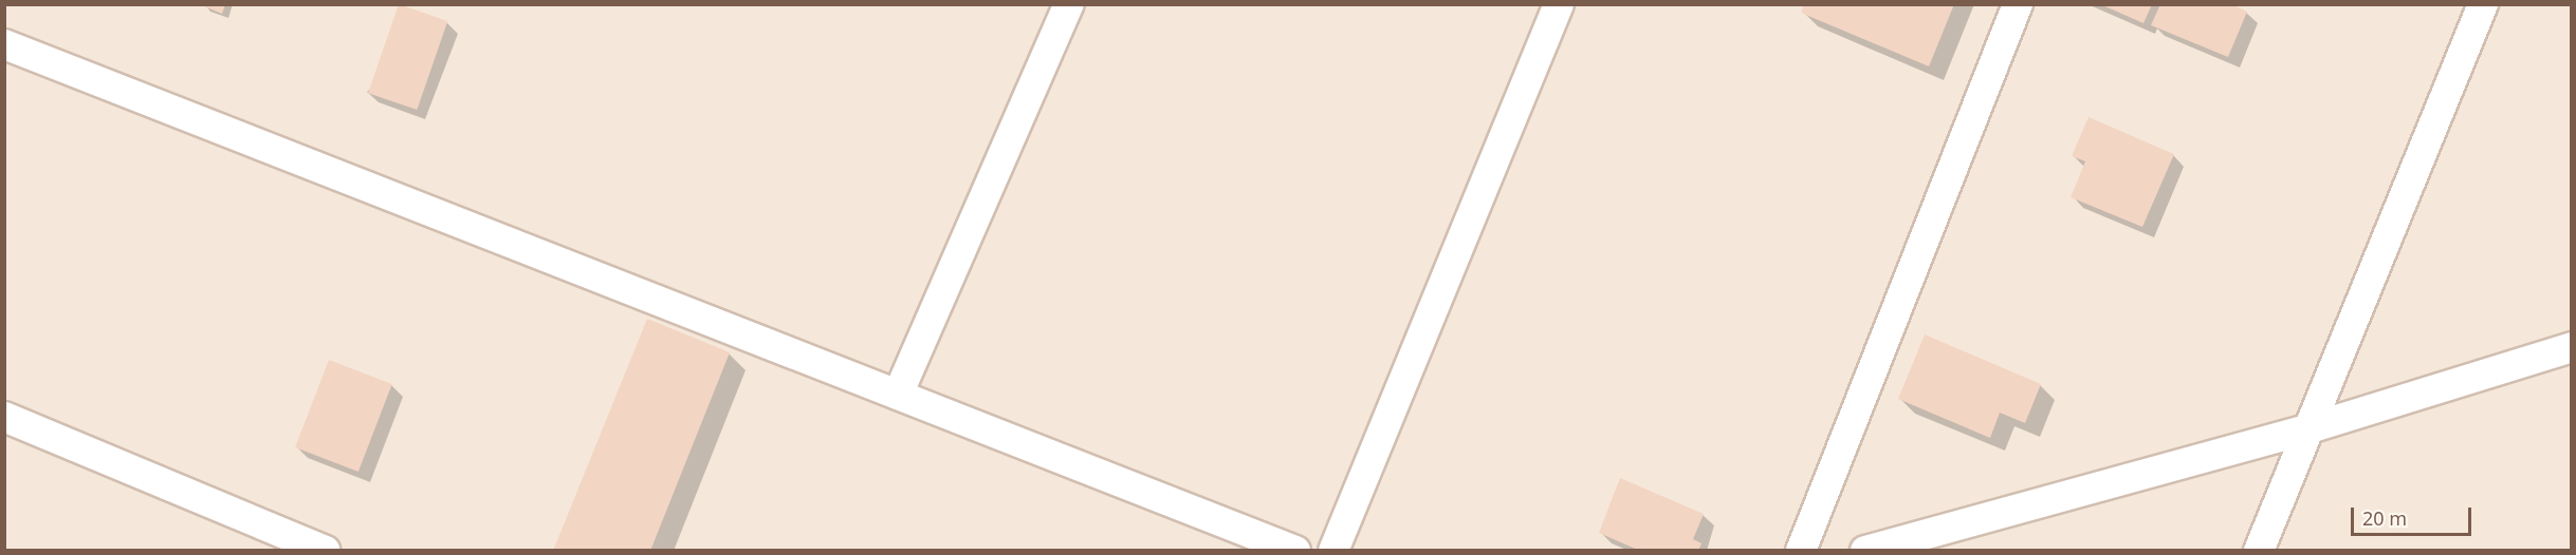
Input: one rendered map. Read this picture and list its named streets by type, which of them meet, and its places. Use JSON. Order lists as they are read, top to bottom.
{
  "scale_bar": "20 m"
}
